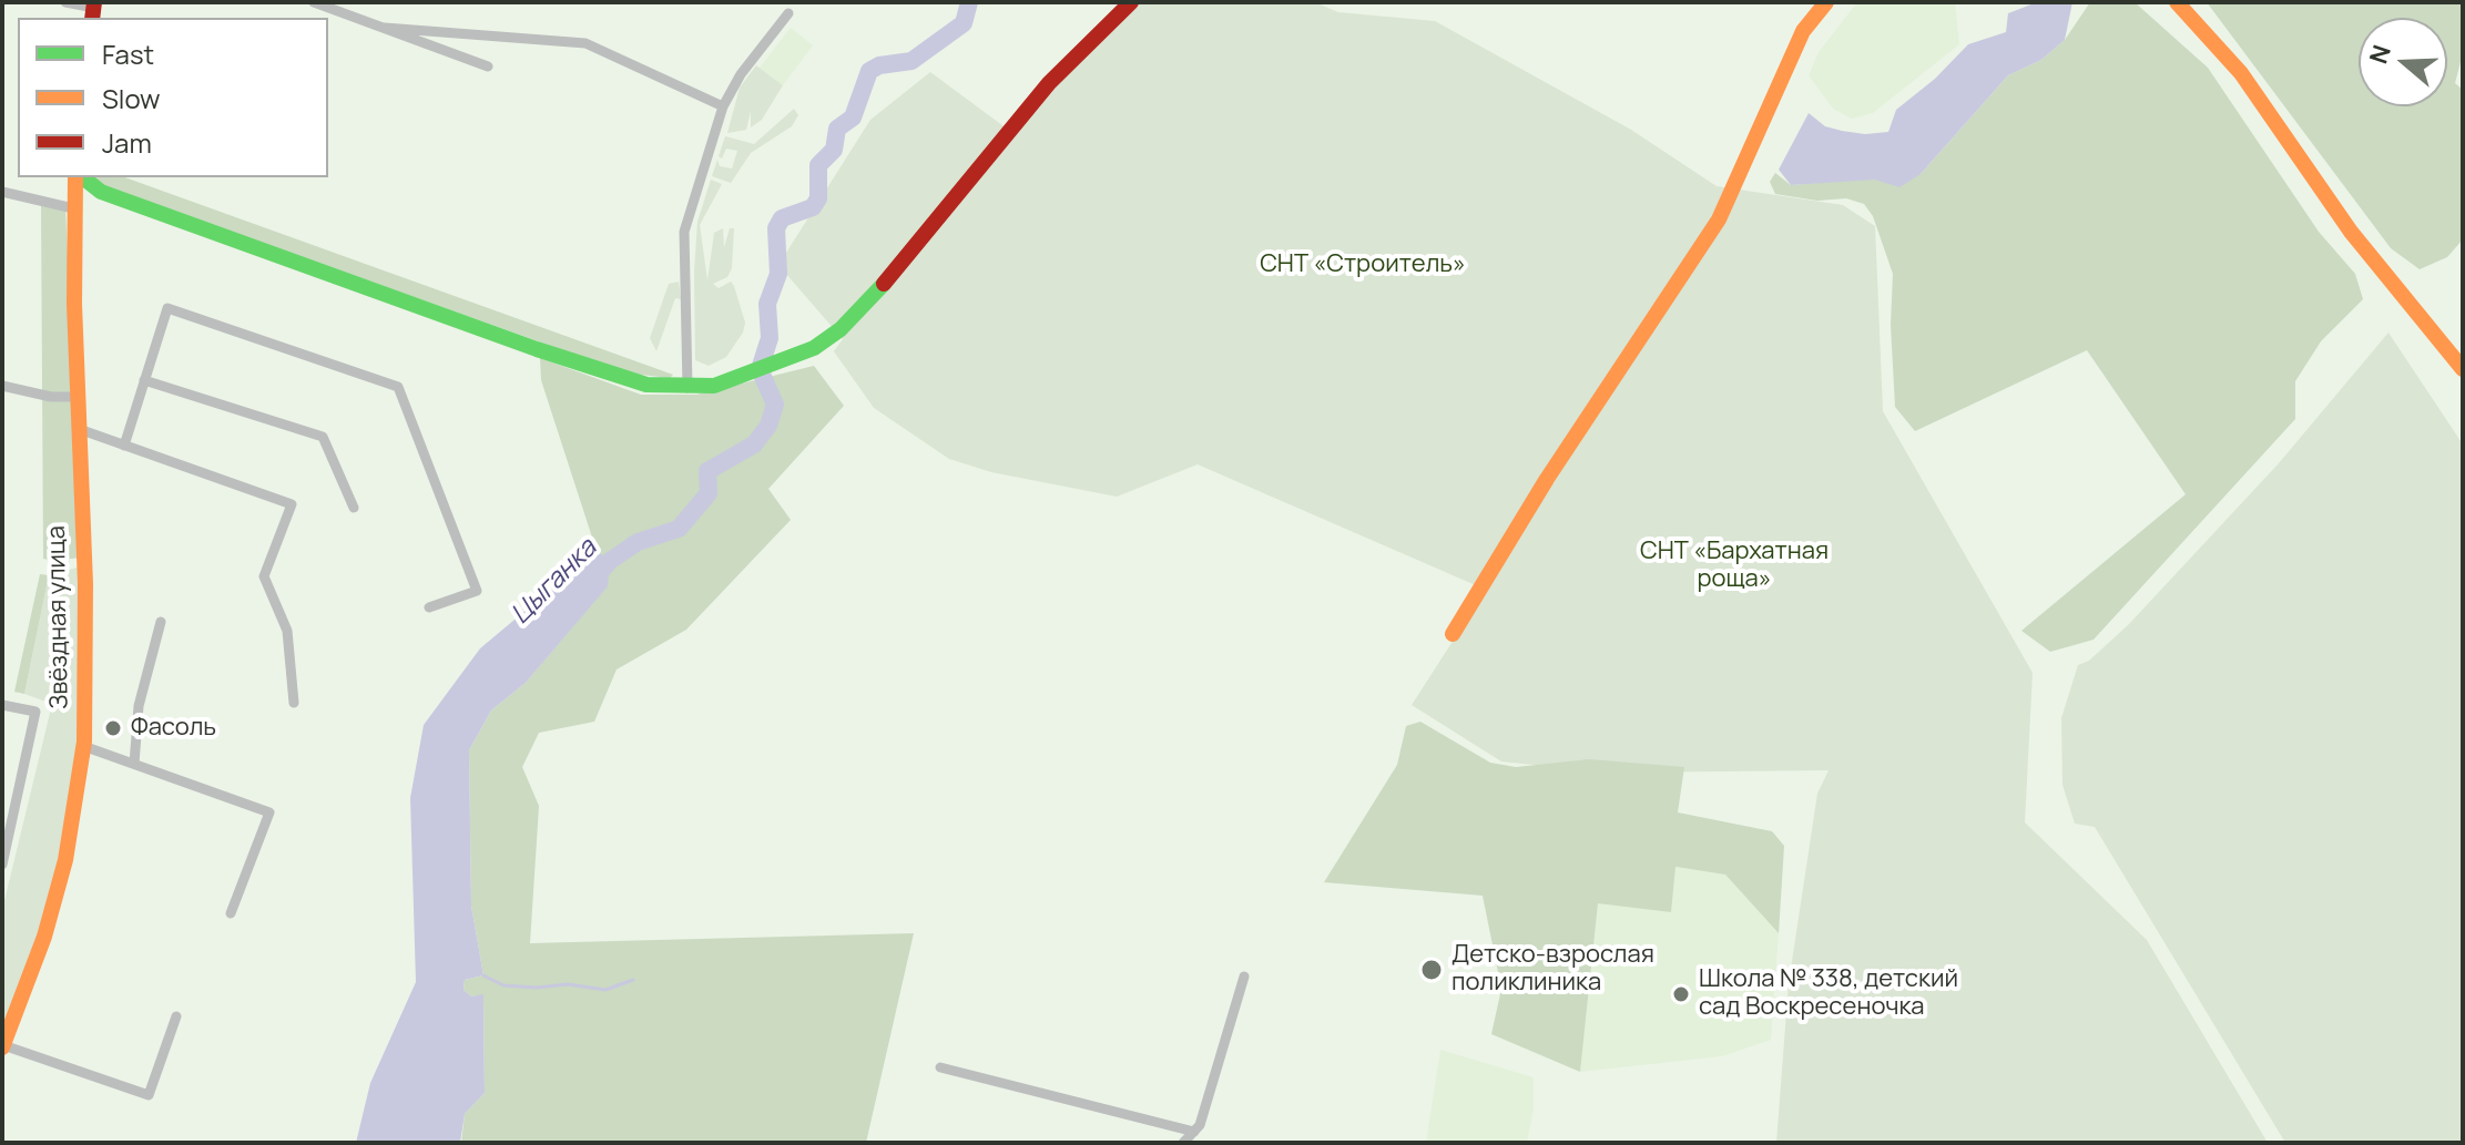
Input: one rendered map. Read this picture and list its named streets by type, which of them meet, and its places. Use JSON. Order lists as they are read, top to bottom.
{
  "streets": {
    "street": ["Звёздная улица"]
  },
  "water": ["Цыганка"],
  "parks": ["СНТ «Строитель»", "СНТ «Бархатная роща»"],
  "places": ["Фасоль", "Детско-взрослая поликлиника", "Школа № 338, детский сад Воскресеночка"],
  "legend": ["Fast", "Slow", "Jam"],
  "north": "left"
}
